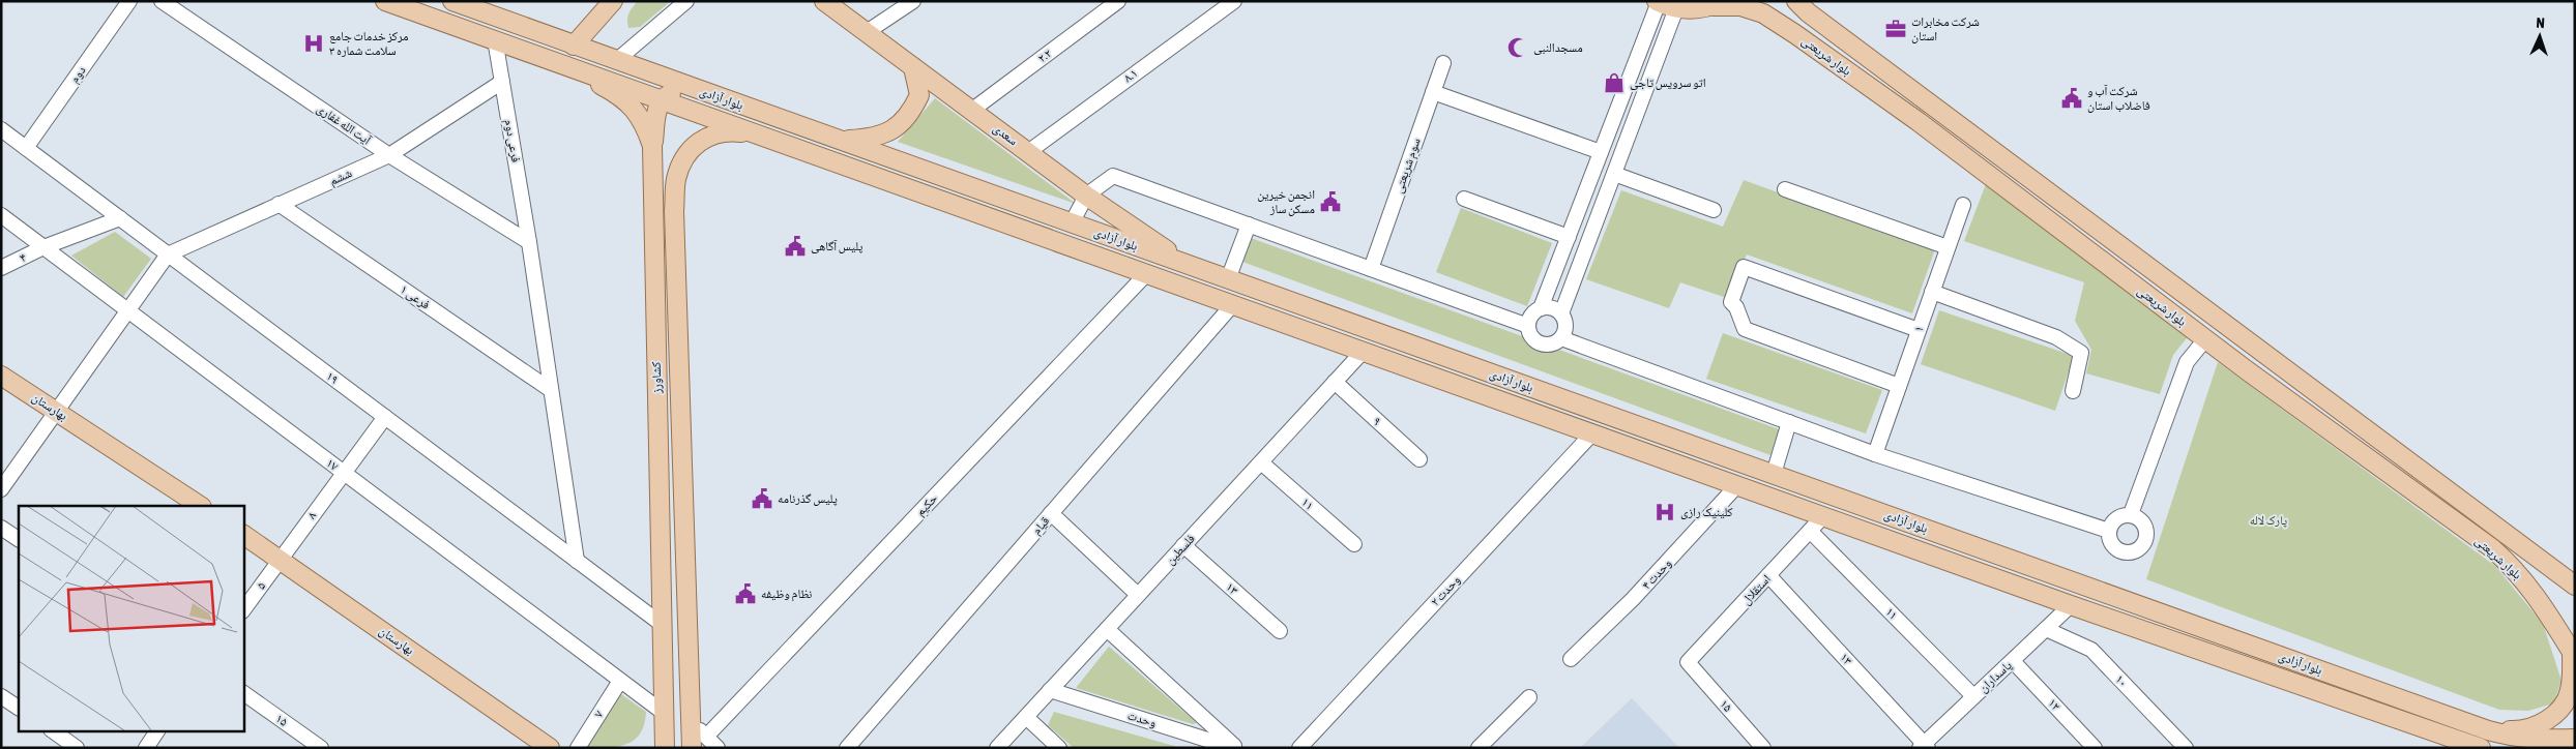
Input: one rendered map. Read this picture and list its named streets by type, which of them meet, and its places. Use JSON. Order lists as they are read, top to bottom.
{
  "streets": {
    "main road": [
      "بلوار شریعتی",
      "بلوار آزادی",
      "سعدی",
      "کشاورز",
      "بهارستان"
    ],
    "street": [
      "۲.۲",
      "دوم",
      "۸.۱",
      "آیت الله غفاری",
      "فرعی دوم",
      "سوم شریعتی",
      "ششم",
      "۴",
      "فرعی ۱",
      "۱",
      "۱۹",
      "۹",
      "۱۷",
      "۱۱",
      "حکیم",
      "۸",
      "قیام",
      "فلسطین",
      "وحدت ۴",
      "۵",
      "۱۳",
      "استقلال",
      "وحدت ۲",
      "پاسداران",
      "۱۰",
      "۱۲",
      "۱۵",
      "۷",
      "وحدت"
    ]
  },
  "crossings": [
    ["۲.۲", "سعدی"],
    ["دوم", "۱۹"],
    ["۸.۱", "سعدی"],
    ["بلوار آزادی", "سعدی"],
    ["بلوار آزادی", "فرعی دوم"],
    ["بلوار آزادی", "کشاورز"],
    ["بلوار آزادی", "حکیم"],
    ["بلوار آزادی", "قیام"],
    ["بلوار آزادی", "فلسطین"],
    ["بلوار آزادی", "وحدت ۴"],
    ["بلوار آزادی", "استقلال"],
    ["بلوار آزادی", "وحدت ۲"],
    ["بلوار آزادی", "پاسداران"],
    ["آیت الله غفاری", "فرعی دوم"],
    ["آیت الله غفاری", "ششم"],
    ["فرعی دوم", "ششم"],
    ["فرعی دوم", "فرعی ۱"],
    ["فرعی دوم", "۱۹"],
    ["ششم", "فرعی ۱"],
    ["ششم", "۱۹"],
    ["۴", "۱۹"],
    ["۴", "۱۷"],
    ["۱۹", "کشاورز"],
    ["۱۹", "۸"],
    ["کشاورز", "۱۷"],
    ["بهارستان", "۸"],
    ["بهارستان", "۵"],
    ["۹", "فلسطین"],
    ["۱۷", "۸"],
    ["۱۷", "۷"],
    ["۱۱", "فلسطین"],
    ["۱۱", "استقلال"],
    ["۱۱", "پاسداران"],
    ["۸", "۵"],
    ["فلسطین", "۱۳"],
    ["فلسطین", "وحدت"],
    ["۱۳", "استقلال"],
    ["۱۳", "پاسداران"],
    ["استقلال", "۱۵"],
    ["پاسداران", "۱۰"],
    ["پاسداران", "۱۲"]
  ],
  "parks": ["پارک لاله"],
  "places": {
    "office": ["شرکت مخابرات استان"],
    "hospital": ["مرکز خدمات جامع سلامت شماره ۳", "کلینیک رازی"],
    "mosque": ["مسجدالنبی"],
    "shop": ["اتو سرویس تاجی"],
    "public building": [
      "شرکت آب و فاضلاب استان",
      "انجمن خیرین مسکن ساز",
      "پلیس آگاهی",
      "پلیس گذرنامه",
      "نظام وظیفه"
    ]
  },
  "north": "top"
}
